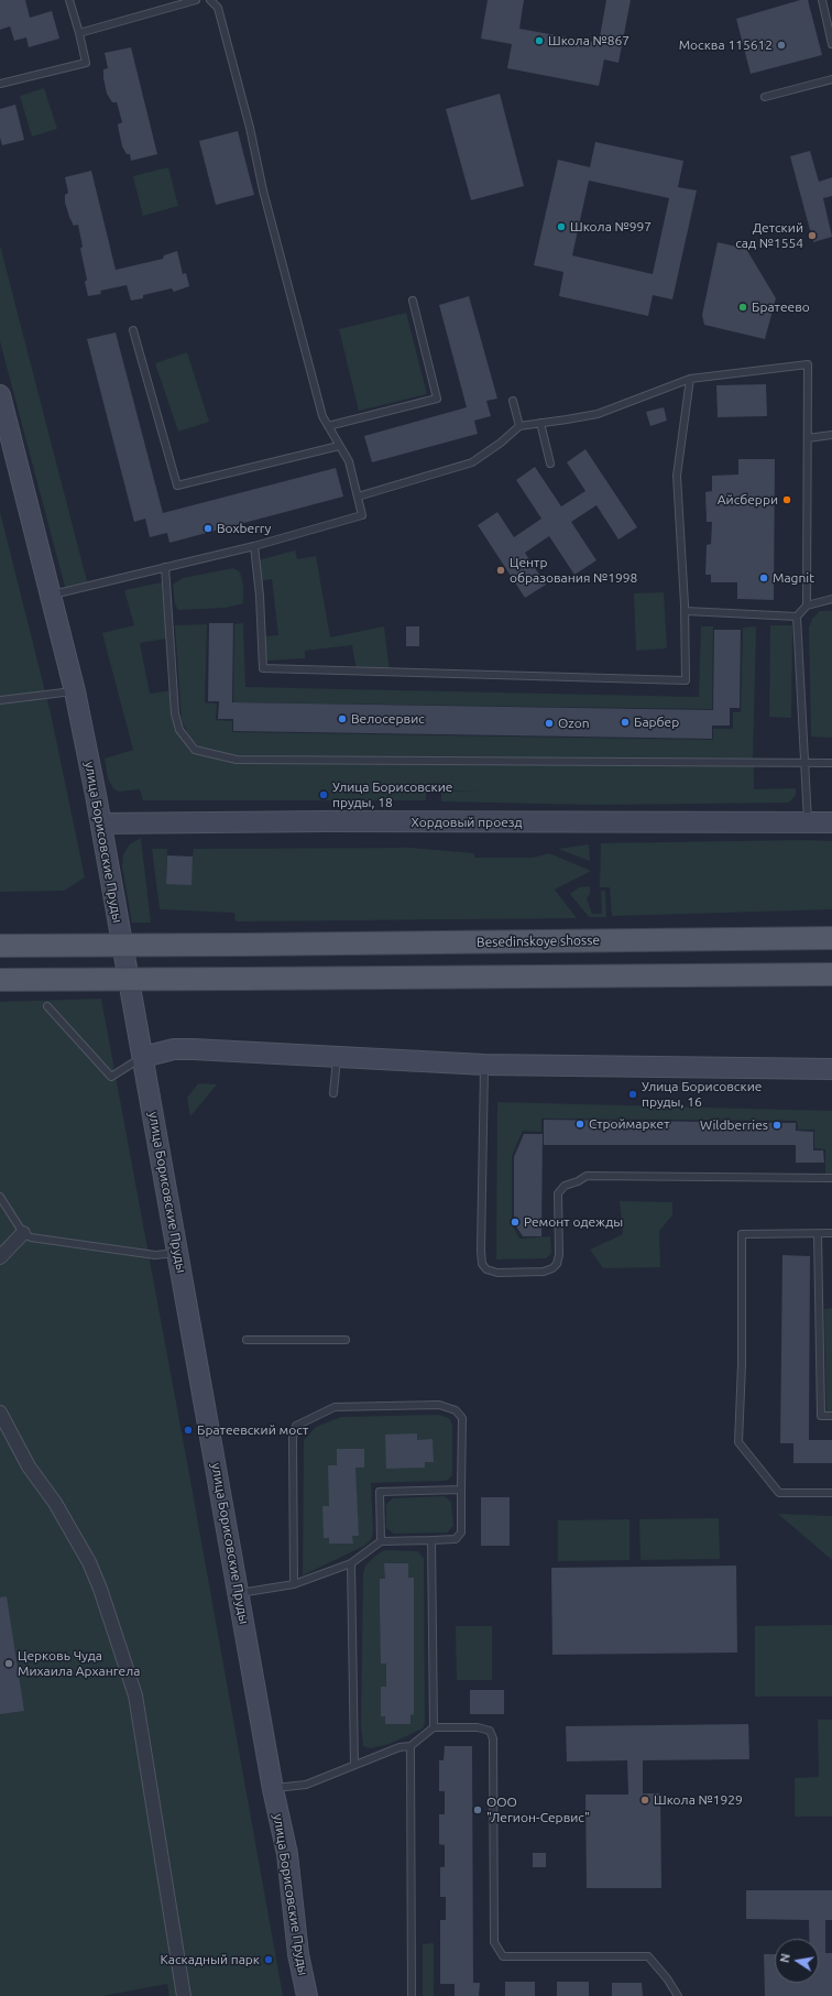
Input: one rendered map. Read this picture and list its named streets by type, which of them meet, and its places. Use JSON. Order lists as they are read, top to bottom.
{
  "streets": {
    "main road": ["Хордовый проезд", "улица Борисовские Пруды", "Besedinskoye shosse"]
  },
  "crossings": [
    ["Хордовый проезд", "улица Борисовские Пруды"]
  ],
  "places": [
    "Школа №867",
    "Москва 115612",
    "Школа №997",
    "Детский сад №1554",
    "Братеево",
    "Айсберри",
    "Boxberry",
    "Центр образования №1998",
    "Magnit",
    "Велосервис",
    "Барбер",
    "Ozon",
    "Улица Борисовские пруды, 18",
    "Улица Борисовские пруды, 16",
    "Строймаркет",
    "Wildberries",
    "Ремонт одежды",
    "Братеевский мост",
    "Церковь Чуда Михаила Архангела",
    "Школа №1929",
    "ООО \"Легион-Сервис\"",
    "Каскадный парк"
  ],
  "north": "left"
}
